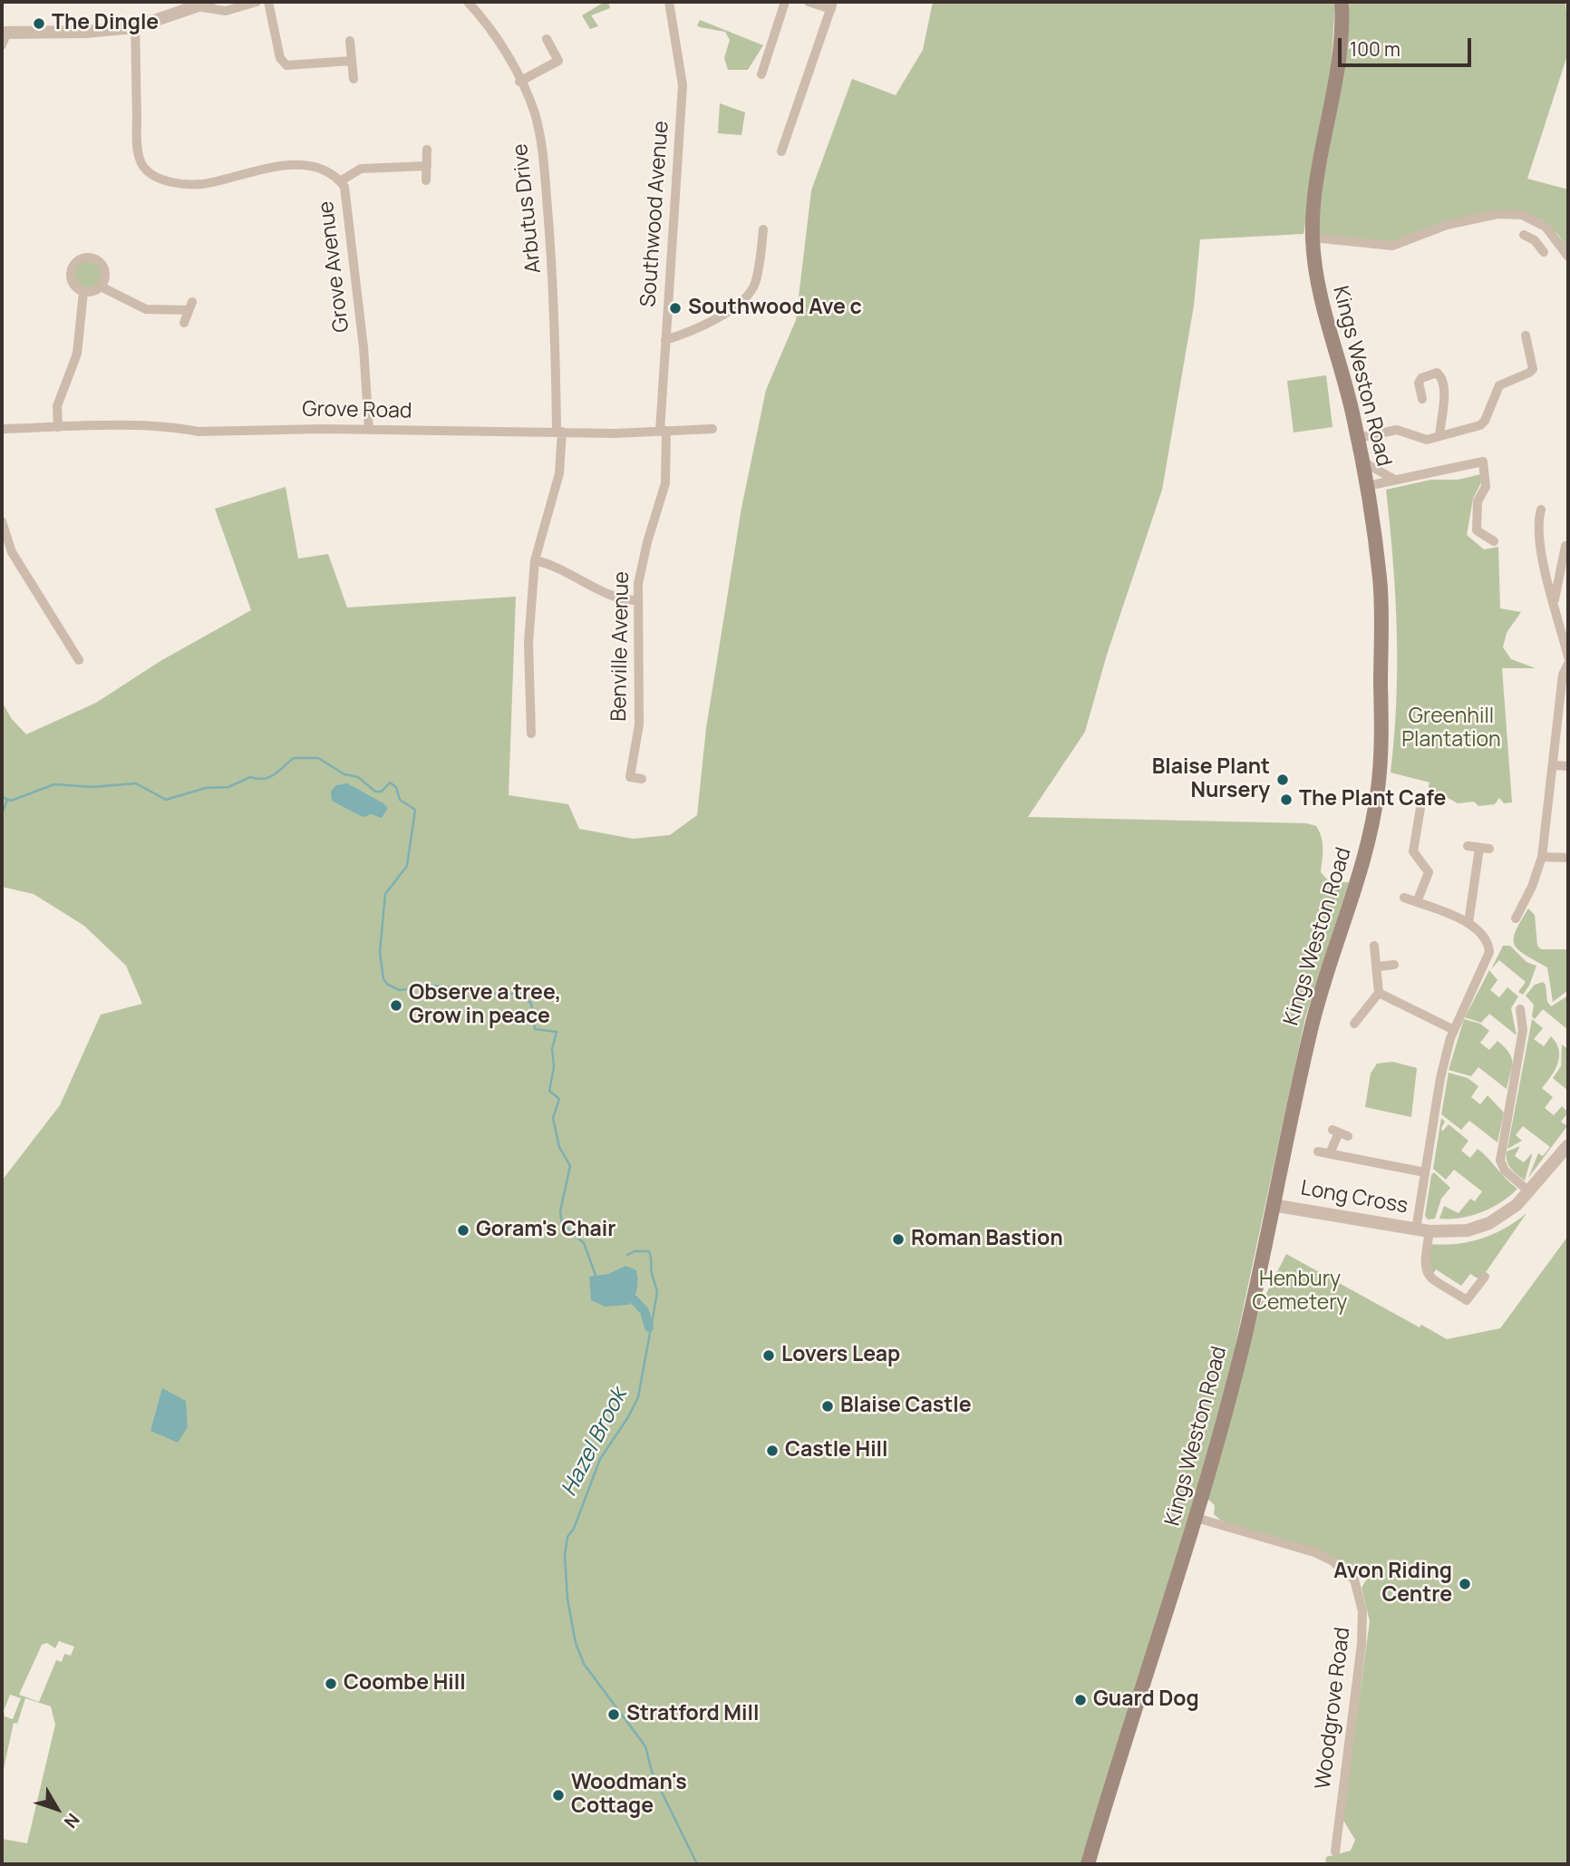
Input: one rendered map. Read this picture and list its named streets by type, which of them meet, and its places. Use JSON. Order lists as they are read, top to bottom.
{
  "streets": {
    "main road": ["Kings Weston Road"],
    "street": [
      "Arbutus Drive",
      "Southwood Avenue",
      "Grove Avenue",
      "Grove Road",
      "Benville Avenue",
      "Long Cross",
      "Woodgrove Road"
    ]
  },
  "crossings": [
    ["Arbutus Drive", "Grove Road"],
    ["Southwood Avenue", "Grove Road"],
    ["Southwood Avenue", "Benville Avenue"],
    ["Grove Avenue", "Grove Road"],
    ["Kings Weston Road", "Long Cross"],
    ["Grove Road", "Benville Avenue"]
  ],
  "water": ["Hazel Brook"],
  "parks": ["Greenhill Plantation", "Henbury Cemetery"],
  "places": [
    "The Dingle",
    "Southwood Ave c",
    "Blaise Plant Nursery",
    "The Plant Cafe",
    "Observe a tree, Grow in peace",
    "Goram's Chair",
    "Roman Bastion",
    "Lovers Leap",
    "Blaise Castle",
    "Castle Hill",
    "Avon Riding Centre",
    "Coombe Hill",
    "Guard Dog",
    "Stratford Mill",
    "Woodman's Cottage"
  ],
  "scale_bar": "100 m",
  "north": "bottom right"
}
